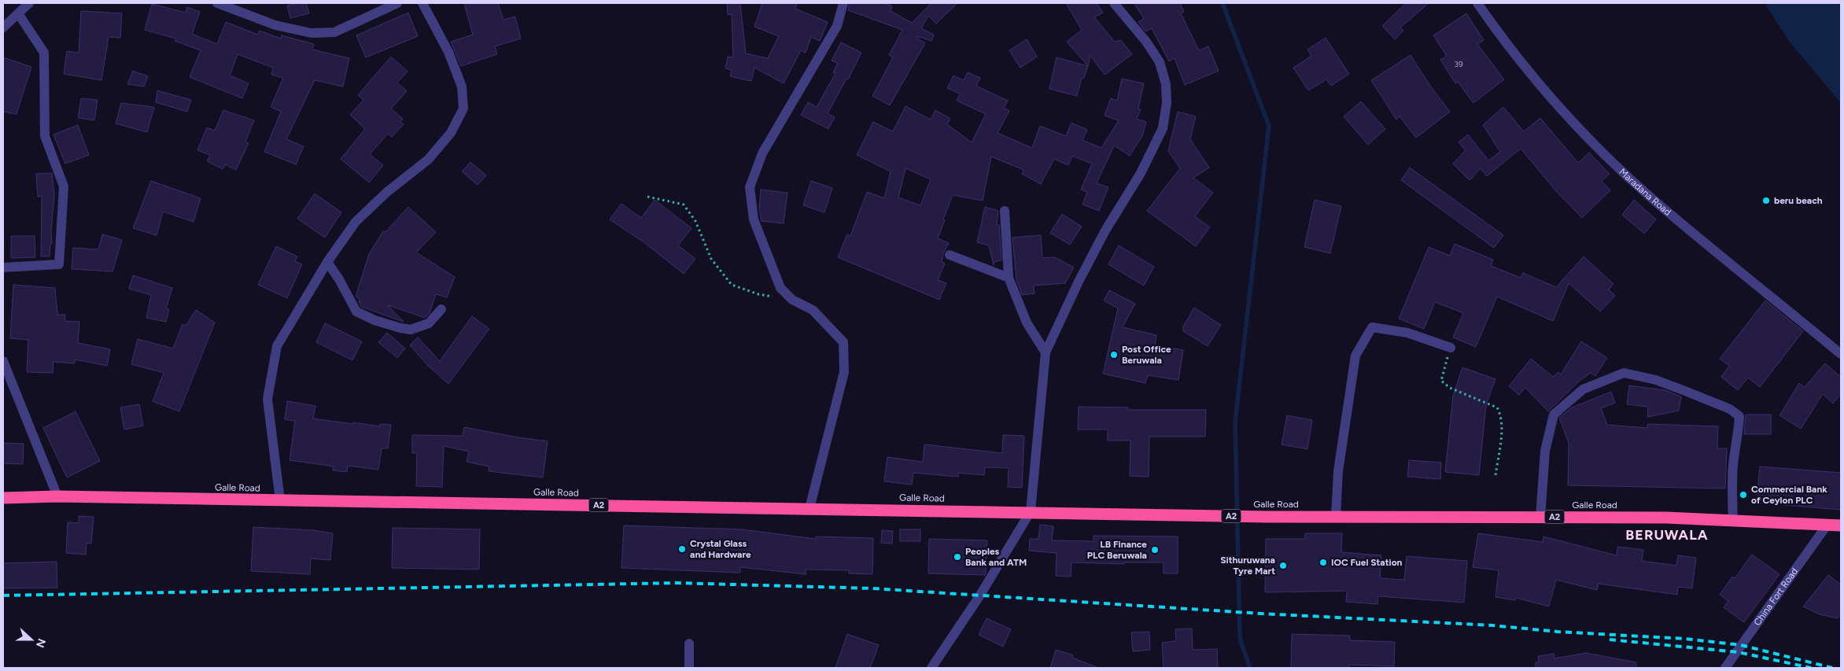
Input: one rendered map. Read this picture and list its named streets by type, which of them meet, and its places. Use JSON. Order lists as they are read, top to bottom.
{
  "streets": {
    "highway": ["Galle Road", "A2"],
    "street": ["Maradana Road", "China Fort Road"]
  },
  "crossings": [
    ["Galle Road", "China Fort Road"]
  ],
  "districts": ["BERUWALA"],
  "places": [
    "beru beach",
    "Post Office Beruwala",
    "Commercial Bank of Ceylon PLC",
    "Crystal Glass and Hardware",
    "LB Finance PLC Beruwala",
    "Peoples Bank and ATM",
    "IOC Fuel Station",
    "Sithuruwana Tyre Mart"
  ],
  "house_numbers": ["39"],
  "north": "right"
}
